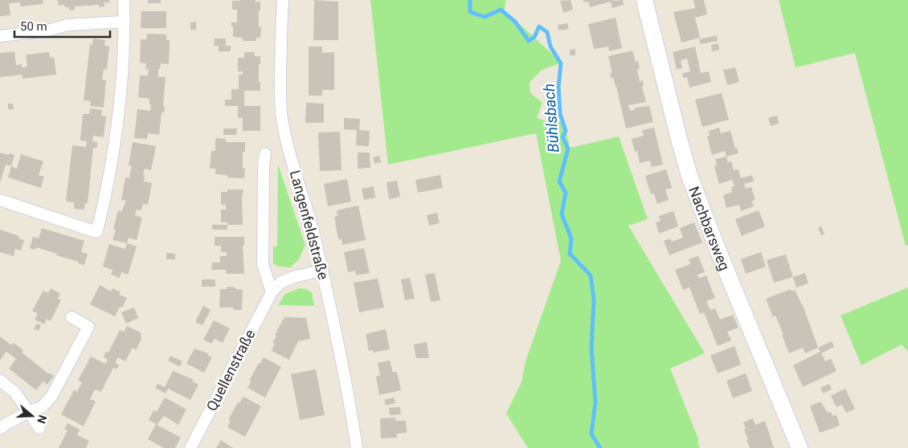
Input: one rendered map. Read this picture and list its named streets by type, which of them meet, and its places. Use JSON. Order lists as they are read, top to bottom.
{
  "streets": {
    "street": ["Langenfeldstraße", "Nachbarsweg", "Quellenstraße"]
  },
  "crossings": [
    ["Langenfeldstraße", "Quellenstraße"]
  ],
  "water": ["Bühlsbach"],
  "scale_bar": "50 m",
  "north": "right"
}
